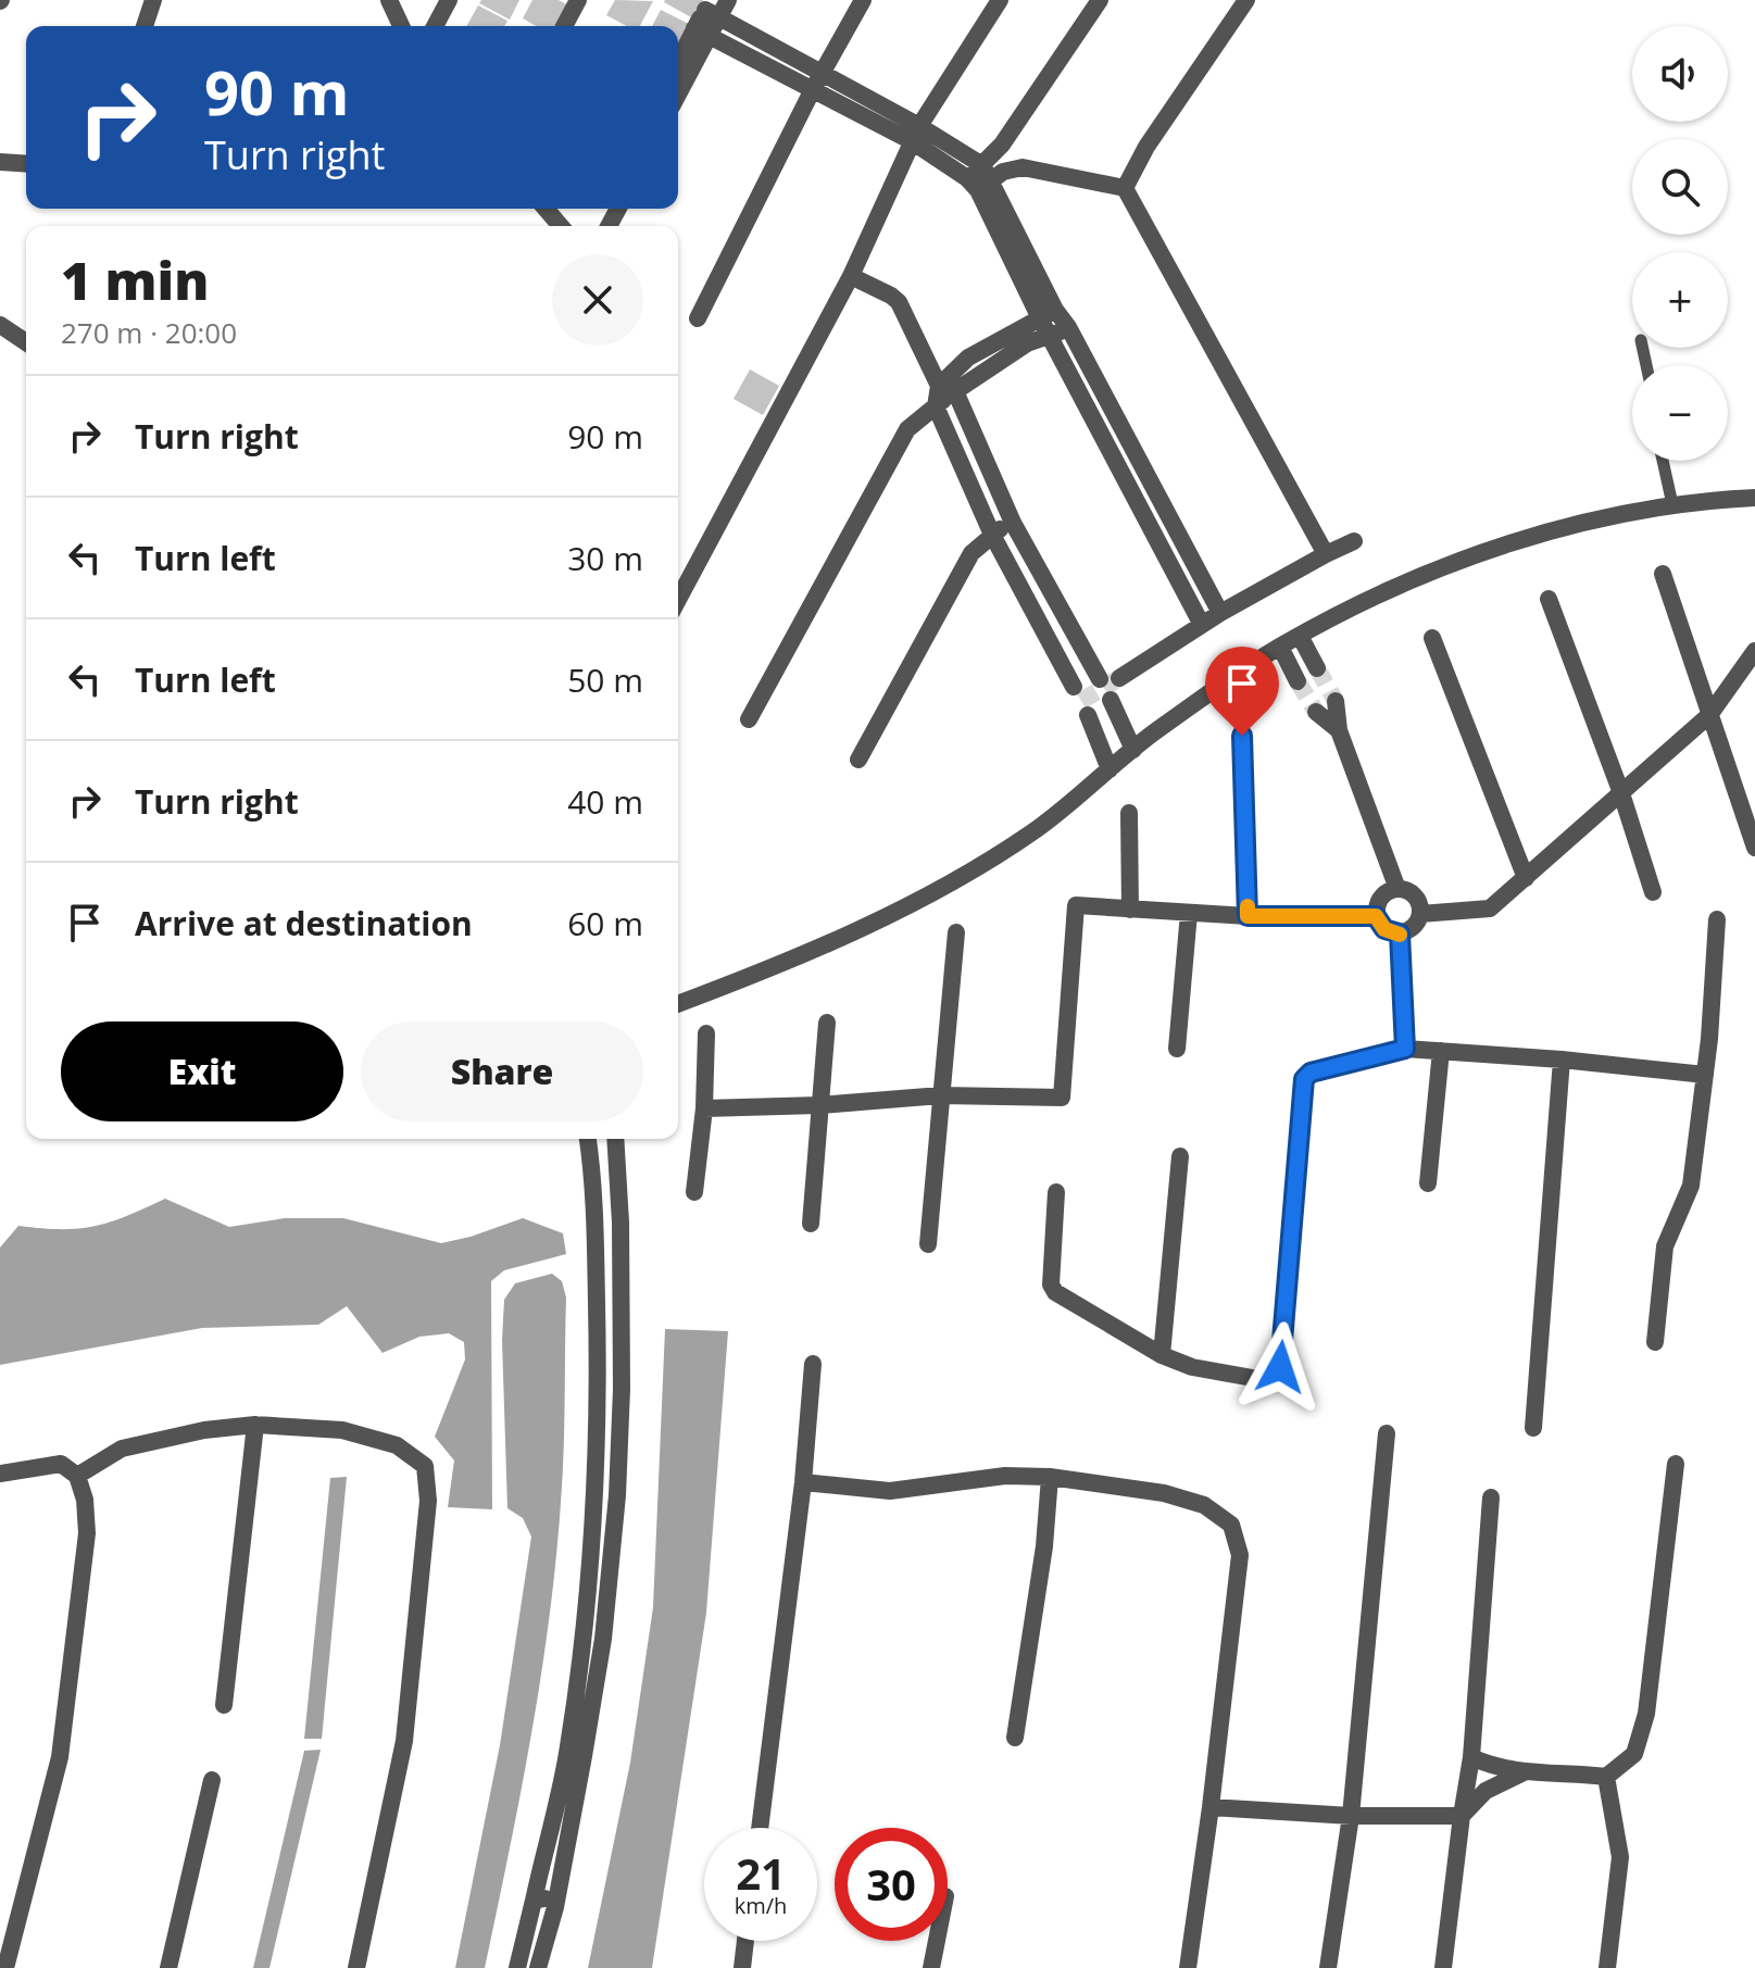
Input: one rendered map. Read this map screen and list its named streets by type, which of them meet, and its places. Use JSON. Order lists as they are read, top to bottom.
{
  "page": {
    "map_buttons": ["+", "−"],
    "turn": ["90 m", "Turn right"],
    "heading": ["1 min", "270 m · 20:00"],
    "list": [
      {
        "name": "Turn right",
        "value": "90 m"
      },
      {
        "name": "Turn left",
        "value": "30 m"
      },
      {
        "name": "Turn left",
        "value": "50 m"
      },
      {
        "name": "Turn right",
        "value": "40 m"
      },
      {
        "name": "Arrive at destination",
        "value": "60 m"
      }
    ],
    "buttons": ["Exit", "Share"],
    "speed": "21 km/h",
    "limit": "30"
  }
}
